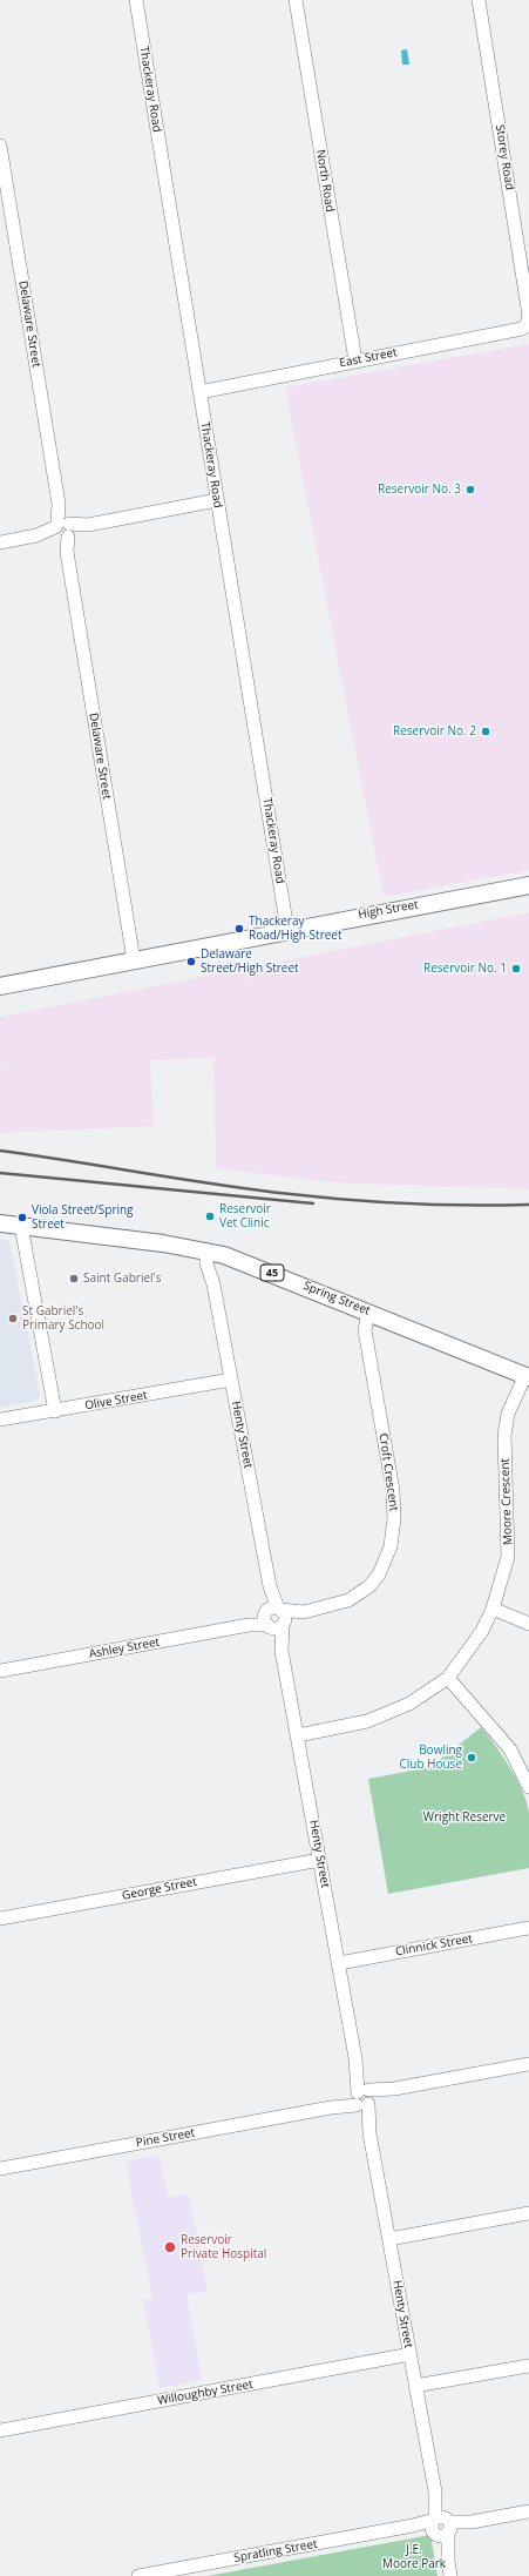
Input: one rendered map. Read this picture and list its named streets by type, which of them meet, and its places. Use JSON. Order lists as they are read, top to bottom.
{
  "streets": {
    "main road": ["High Street", "45", "Spring Street"],
    "street": [
      "Thackeray Road",
      "Storey Road",
      "North Road",
      "Delaware Street",
      "East Street",
      "Olive Street",
      "Henty Street",
      "Croft Crescent",
      "Moore Crescent",
      "Ashley Street",
      "George Street",
      "Clinnick Street",
      "Pine Street",
      "Willoughby Street",
      "Spratling Street"
    ]
  },
  "crossings": [
    ["Thackeray Road", "East Street"],
    ["Thackeray Road", "High Street"],
    ["Storey Road", "East Street"],
    ["North Road", "East Street"],
    ["Delaware Street", "High Street"],
    ["Spring Street", "Henty Street"],
    ["Spring Street", "Croft Crescent"],
    ["Spring Street", "Moore Crescent"],
    ["Olive Street", "Henty Street"],
    ["Henty Street", "Croft Crescent"],
    ["Henty Street", "Moore Crescent"],
    ["Henty Street", "Ashley Street"],
    ["Henty Street", "George Street"],
    ["Henty Street", "Clinnick Street"],
    ["Henty Street", "Pine Street"],
    ["Henty Street", "Willoughby Street"],
    ["Henty Street", "Spratling Street"],
    ["Croft Crescent", "Ashley Street"]
  ],
  "parks": ["Wright Reserve", "J.E. Moore Park"],
  "places": [
    "Reservoir No. 3",
    "Reservoir No. 2",
    "Thackeray Road/High Street",
    "Delaware Street/High Street",
    "Reservoir No. 1",
    "Reservoir Vet Clinic",
    "Viola Street/Spring Street",
    "Saint Gabriel's",
    "St Gabriel's Primary School",
    "Bowling Club House",
    "Reservoir Private Hospital"
  ]
}
